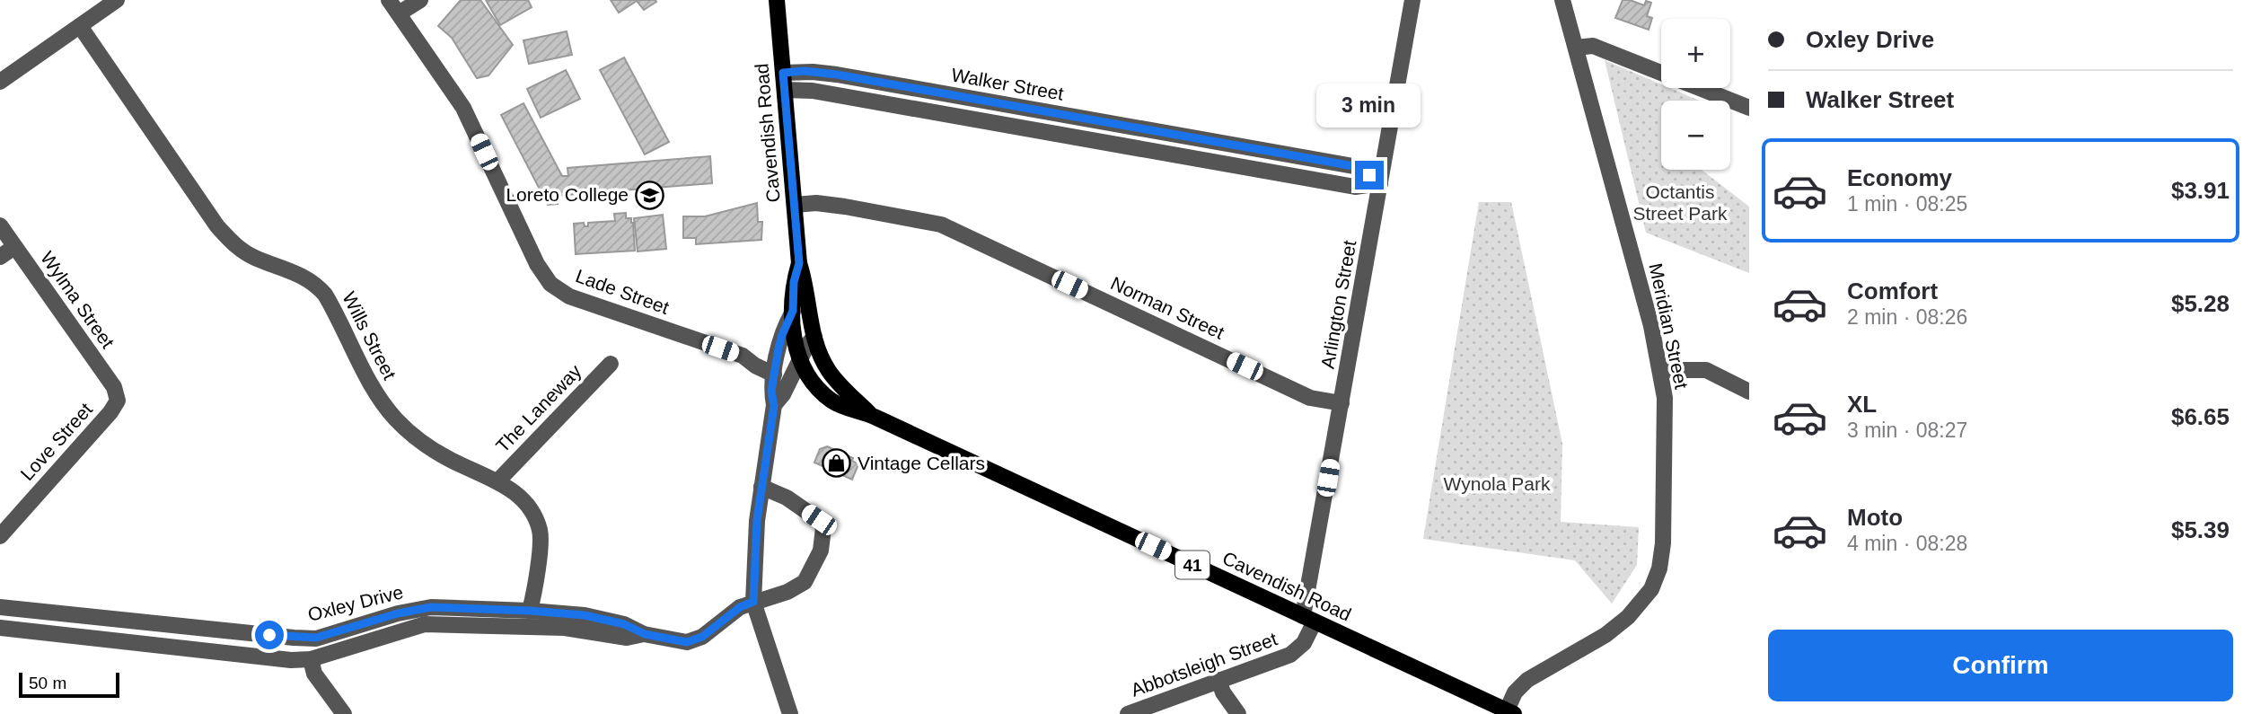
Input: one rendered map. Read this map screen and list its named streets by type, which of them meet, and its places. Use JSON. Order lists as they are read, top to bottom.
{
  "streets": {
    "main road": ["Cavendish Road", "41"],
    "street": [
      "Walker Street",
      "Lade Street",
      "Wylma Street",
      "Arlington Street",
      "Norman Street",
      "Meridian Street",
      "Wills Street",
      "The Laneway",
      "Love Street",
      "Oxley Drive",
      "Abbotsleigh Street"
    ]
  },
  "crossings": [
    ["Walker Street", "Cavendish Road"],
    ["Walker Street", "Arlington Street"],
    ["Cavendish Road", "Arlington Street"],
    ["Cavendish Road", "Norman Street"],
    ["Cavendish Road", "Meridian Street"],
    ["Cavendish Road", "Abbotsleigh Street"],
    ["Wylma Street", "Love Street"],
    ["Arlington Street", "Norman Street"],
    ["Arlington Street", "Abbotsleigh Street"],
    ["Wills Street", "The Laneway"],
    ["Wills Street", "Oxley Drive"]
  ],
  "parks": ["Octantis Street Park", "Wynola Park"],
  "places": {
    "school or university": ["Loreto College"],
    "shop": ["Vintage Cellars"]
  },
  "scale_bar": "50 m",
  "page": {
    "banner": ["Oxley Drive", "Walker Street"],
    "map_buttons": ["+", "−"],
    "bubble": "3 min",
    "list": [
      {
        "name": "Economy",
        "note": "1 min · 08:25",
        "value": "$3.91"
      },
      {
        "name": "Comfort",
        "note": "2 min · 08:26",
        "value": "$5.28"
      },
      {
        "name": "XL",
        "note": "3 min · 08:27",
        "value": "$6.65"
      },
      {
        "name": "Moto",
        "note": "4 min · 08:28",
        "value": "$5.39"
      }
    ],
    "buttons": "Confirm",
    "scale": "50 m"
  }
}
